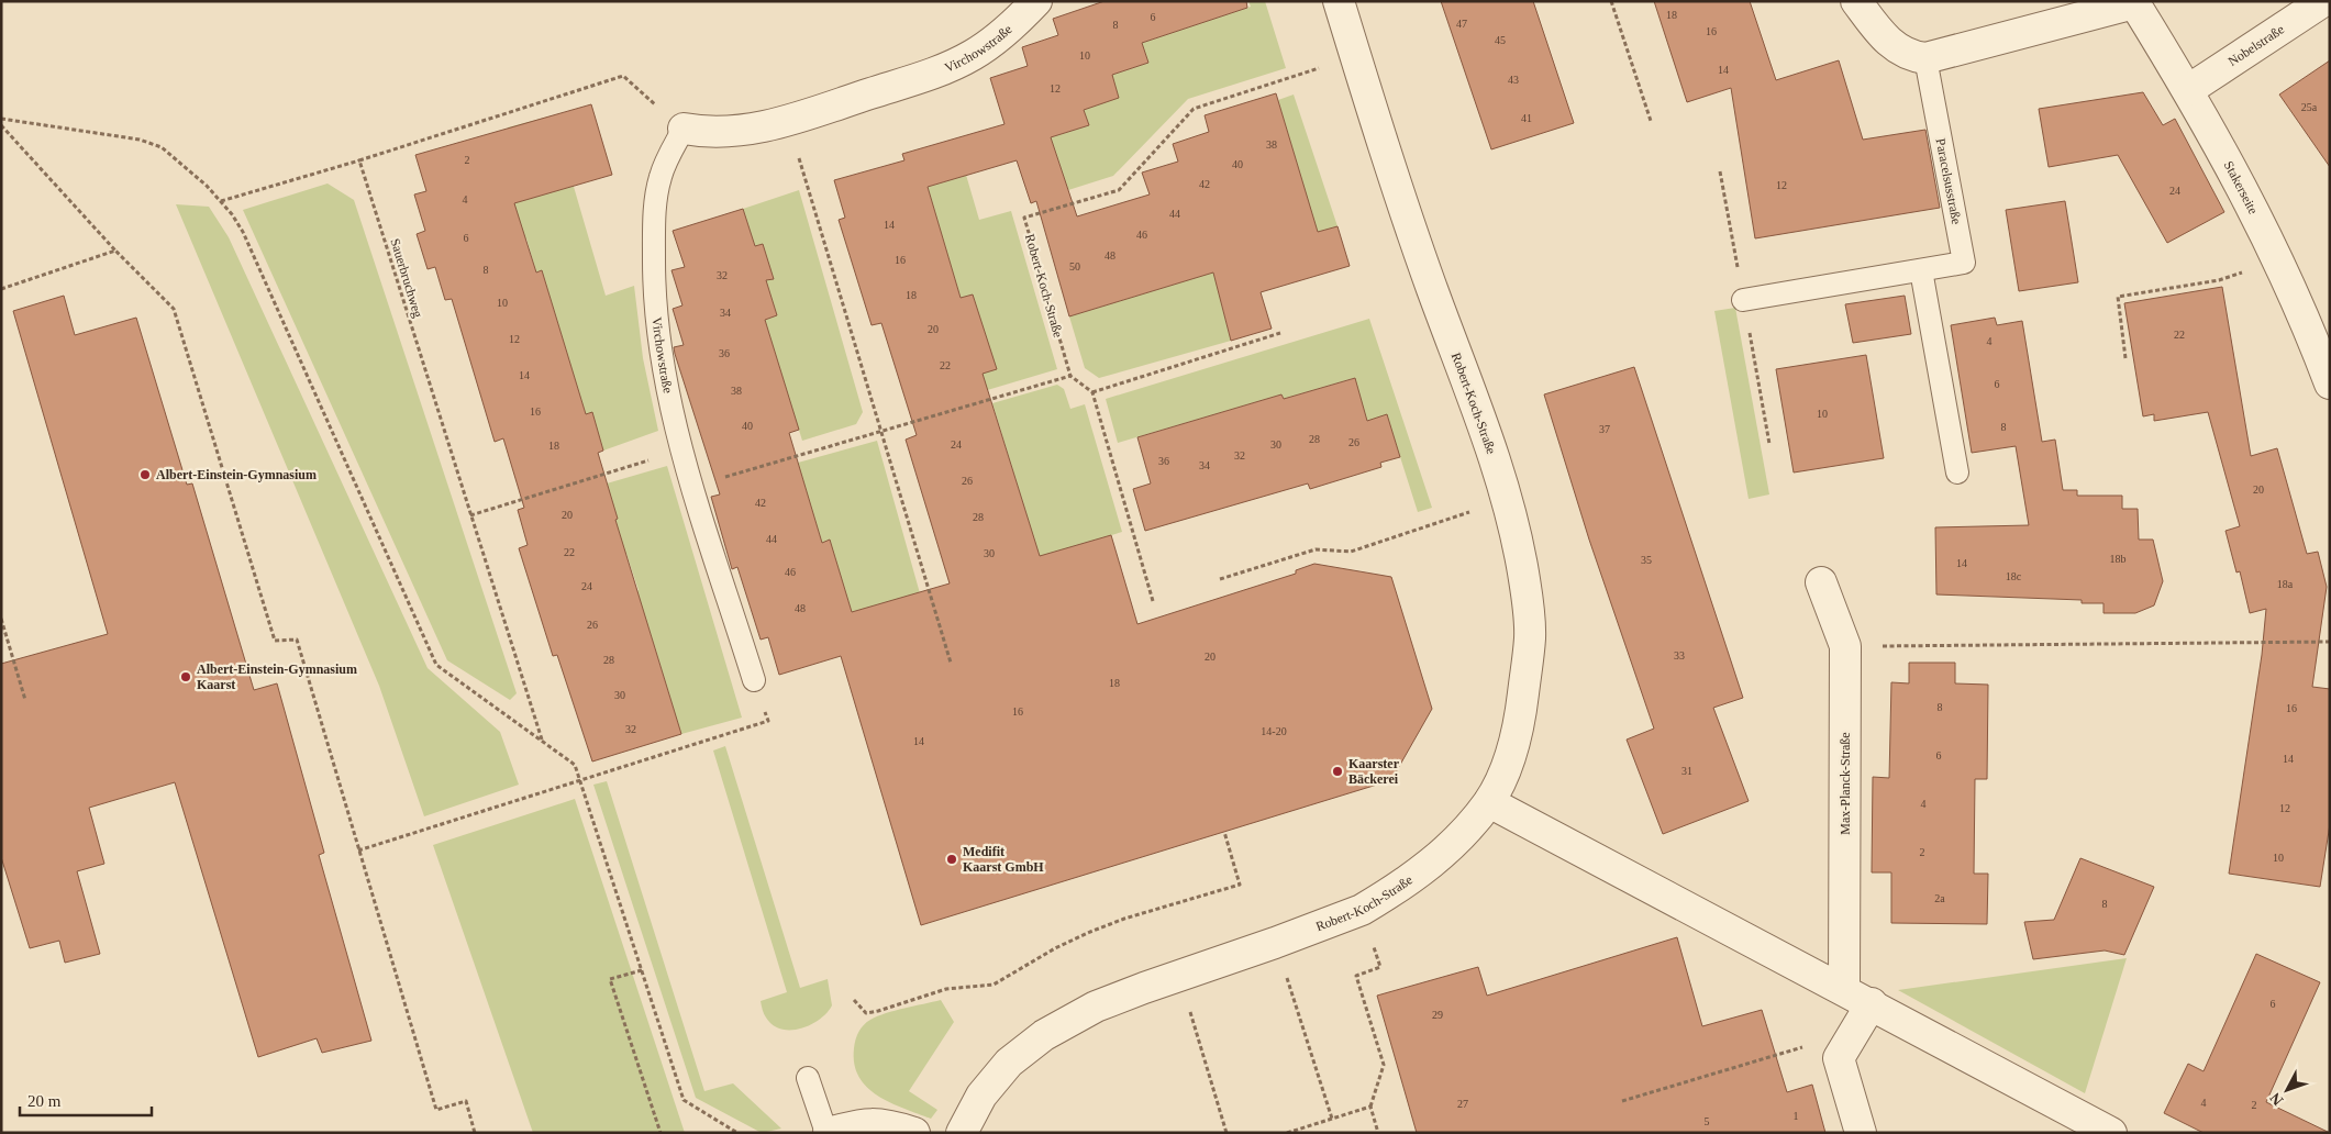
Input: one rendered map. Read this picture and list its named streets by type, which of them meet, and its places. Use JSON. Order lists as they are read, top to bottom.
{
  "streets": {
    "street": [
      "Nobelstraße",
      "Virchowstraße",
      "Stakerseite",
      "Robert-Koch-Straße",
      "Max-Planck-Straße"
    ],
    "lane": ["Paracelsusstraße"],
    "path": ["Sauerbruchweg"]
  },
  "crossings": [
    ["Nobelstraße", "Stakerseite"]
  ],
  "places": [
    "Albert-Einstein-Gymnasium",
    "Albert-Einstein-Gymnasium Kaarst",
    "Kaarster Bäckerei",
    "Medifit Kaarst GmbH"
  ],
  "house_numbers": [
    "18",
    "6",
    "47",
    "8",
    "16",
    "45",
    "10",
    "14",
    "43",
    "12",
    "25a",
    "41",
    "38",
    "2",
    "40",
    "42",
    "12",
    "24",
    "4",
    "44",
    "14",
    "46",
    "6",
    "48",
    "16",
    "50",
    "8",
    "32",
    "18",
    "10",
    "34",
    "20",
    "22",
    "12",
    "4",
    "36",
    "22",
    "14",
    "6",
    "38",
    "16",
    "10",
    "40",
    "8",
    "37",
    "28",
    "26",
    "24",
    "30",
    "18",
    "32",
    "36",
    "34",
    "26",
    "20",
    "42",
    "20",
    "28",
    "44",
    "22",
    "30",
    "18b",
    "35",
    "14",
    "46",
    "18c",
    "18a",
    "24",
    "48",
    "26",
    "33",
    "20",
    "28",
    "18",
    "30",
    "8",
    "16",
    "16",
    "32",
    "14-20",
    "14",
    "6",
    "14",
    "31",
    "4",
    "12",
    "2",
    "10",
    "2a",
    "8",
    "6",
    "29",
    "4",
    "27",
    "2",
    "1",
    "5"
  ],
  "scale_bar": "20 m",
  "north": "bottom left"
}
